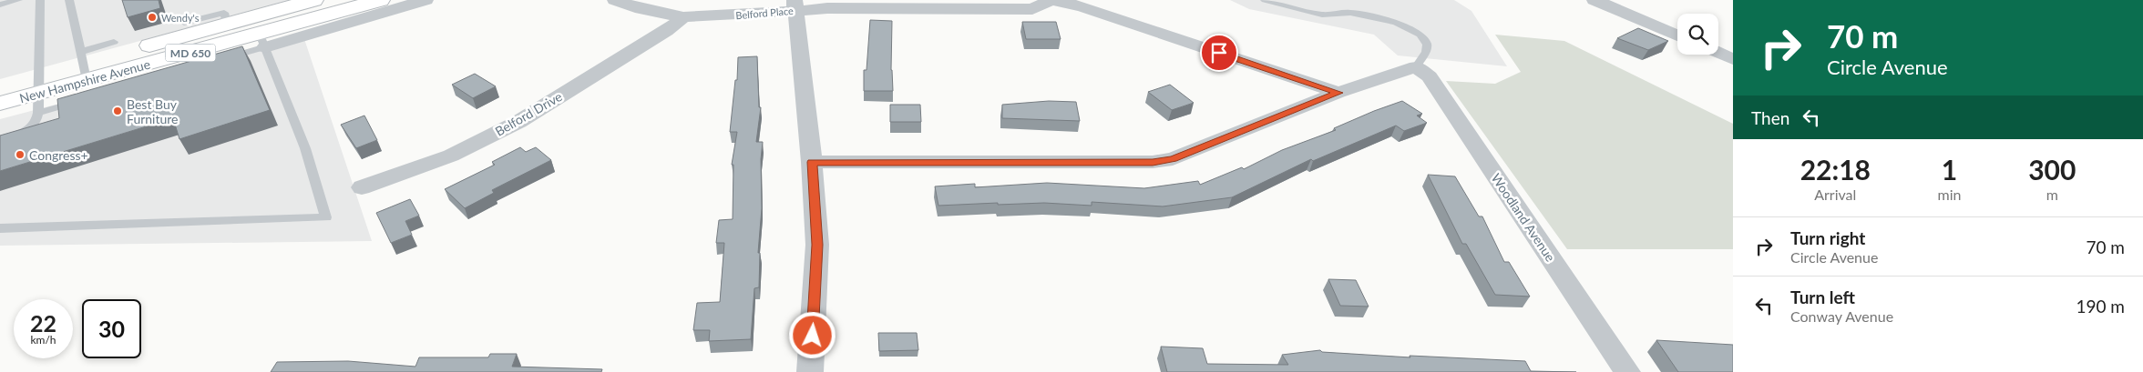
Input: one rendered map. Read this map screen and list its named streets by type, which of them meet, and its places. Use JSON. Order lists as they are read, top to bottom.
{
  "streets": {
    "main road": ["MD 650", "New Hampshire Avenue"],
    "street": ["Belford Place", "Belford Drive", "Woodland Avenue"]
  },
  "crossings": [
    ["Belford Place", "Belford Drive"]
  ],
  "places": ["Wendy's", "Best Buy Furniture", "Congress+"],
  "page": {
    "turn": ["70 m", "Circle Avenue"],
    "then": "Then",
    "eta": [
      "22:18",
      "Arrival",
      "1",
      "min",
      "300",
      "m"
    ],
    "list": [
      {
        "name": "Turn right",
        "note": "Circle Avenue",
        "value": "70 m"
      },
      {
        "name": "Turn left",
        "note": "Conway Avenue",
        "value": "190 m"
      }
    ],
    "speed": "22 km/h",
    "limit": "30"
  }
}
